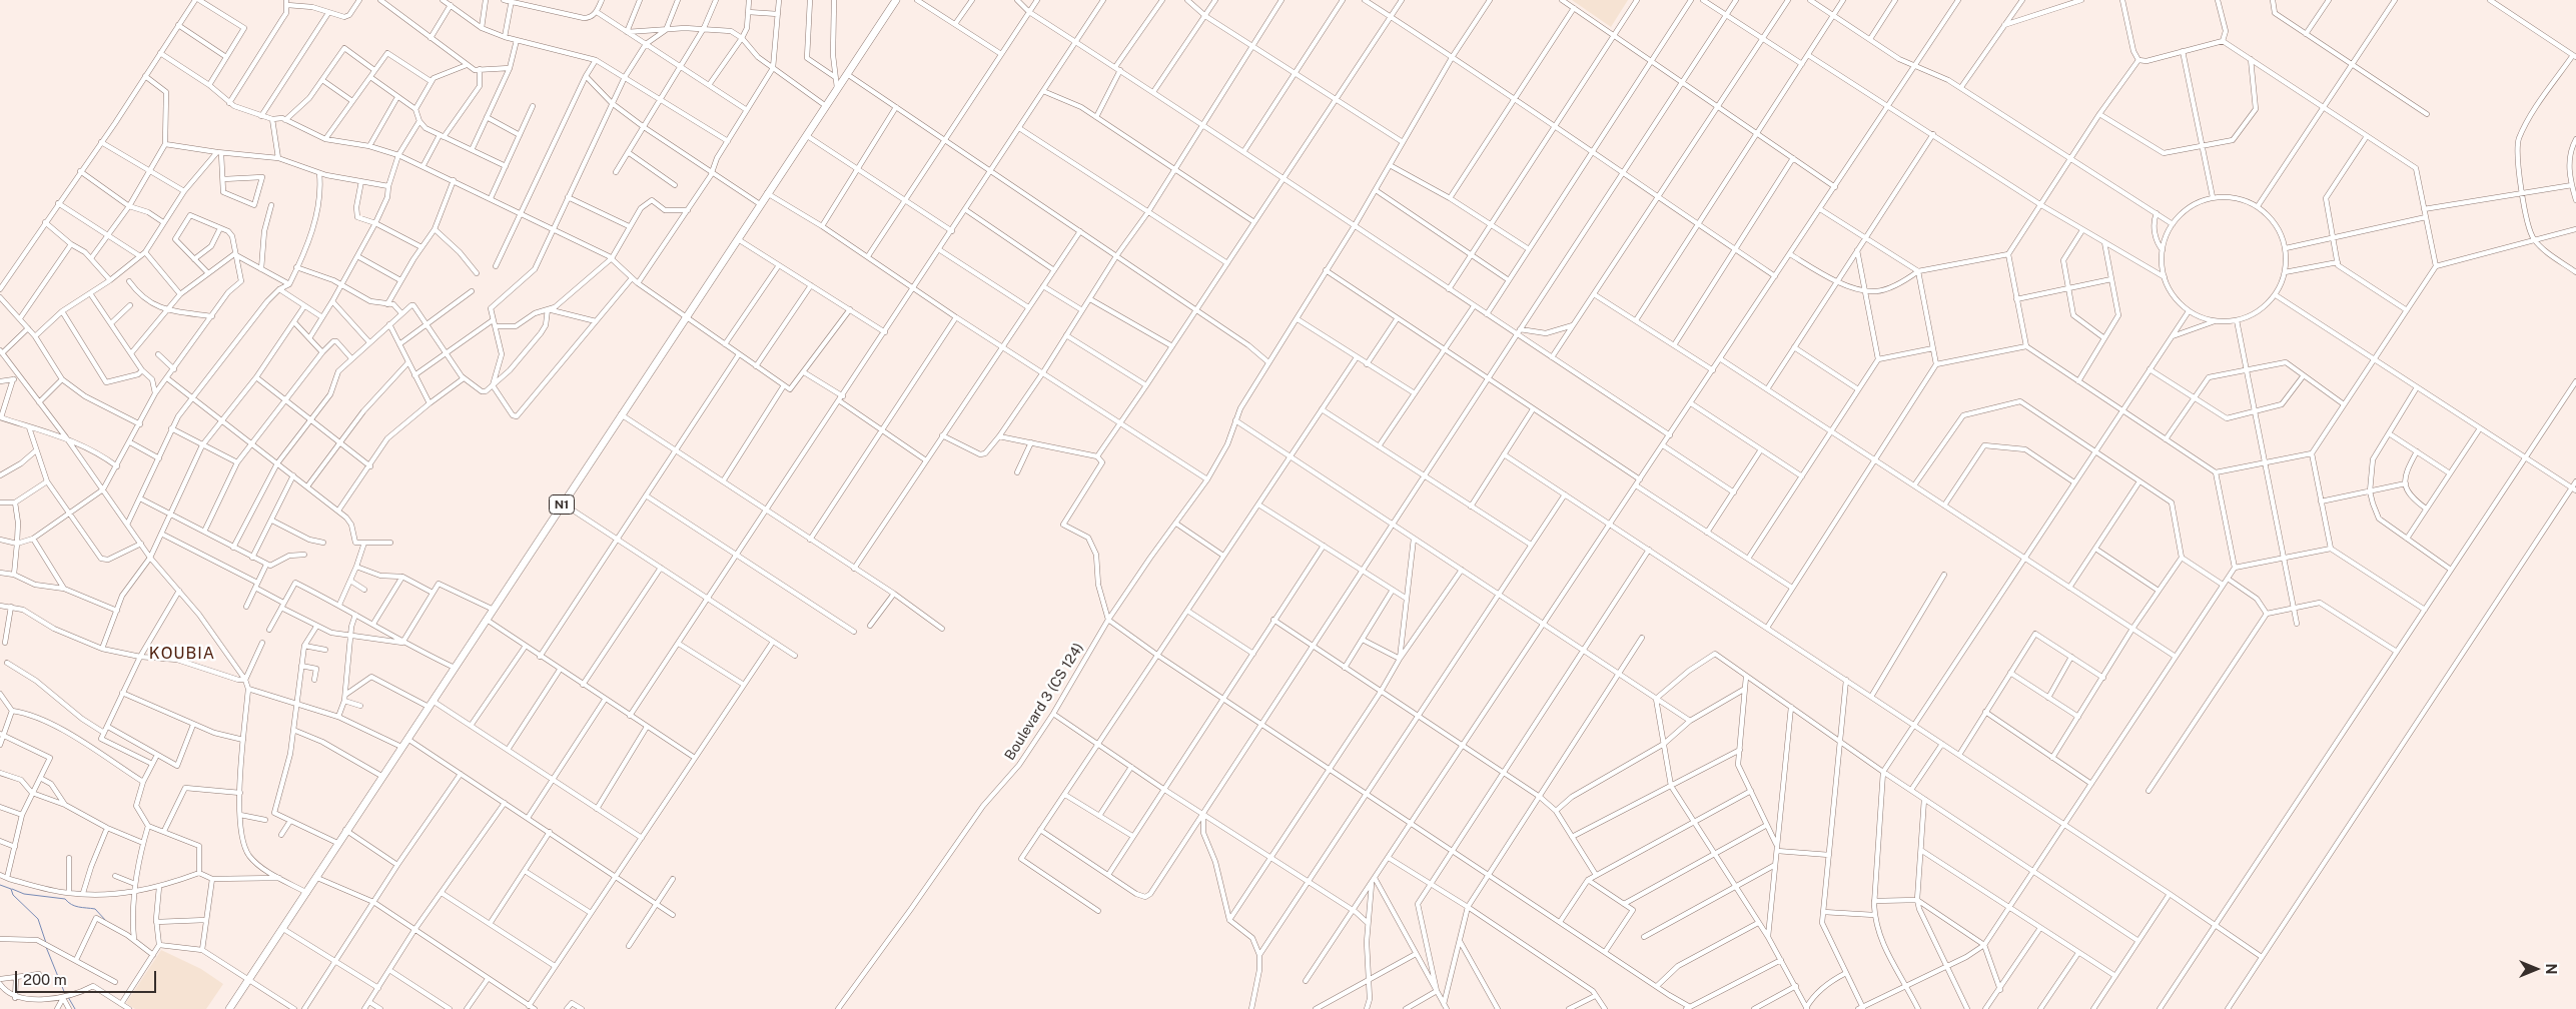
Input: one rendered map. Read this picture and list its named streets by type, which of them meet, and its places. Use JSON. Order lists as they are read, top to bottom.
{
  "streets": {
    "main road": ["N1"],
    "street": ["Boulevard 3 (CS 124)"]
  },
  "districts": ["KOUBIA"],
  "scale_bar": "200 m",
  "north": "right"
}
